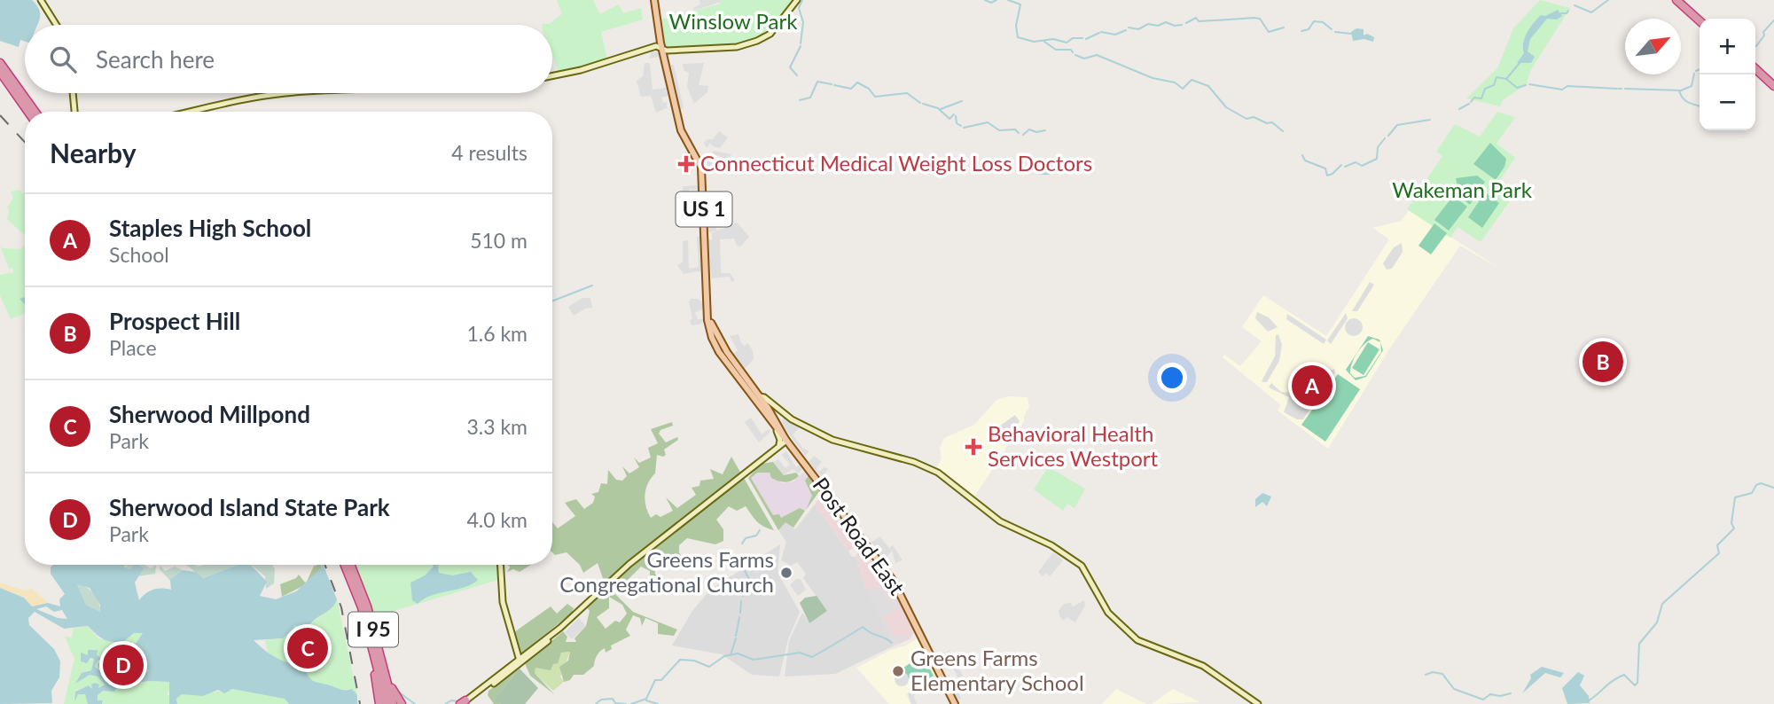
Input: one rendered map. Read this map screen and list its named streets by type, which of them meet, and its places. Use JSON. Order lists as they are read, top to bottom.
{
  "streets": {
    "highway": ["I 95"],
    "main road": ["US 1", "Post Road East"]
  },
  "parks": ["Winslow Park", "Wakeman Park"],
  "places": {
    "health": ["Connecticut Medical Weight Loss Doctors", "Behavioral Health Services Westport"],
    "other": ["Greens Farms Congregational Church", "Greens Farms Elementary School"]
  },
  "north": "top right",
  "page": {
    "map_buttons": ["+", "−"],
    "search": "Search here",
    "heading": ["Nearby", "4 results"],
    "list": [
      {
        "mark": "A",
        "name": "Staples High School",
        "note": "School",
        "value": "510 m"
      },
      {
        "mark": "B",
        "name": "Prospect Hill",
        "note": "Place",
        "value": "1.6 km"
      },
      {
        "mark": "C",
        "name": "Sherwood Millpond",
        "note": "Park",
        "value": "3.3 km"
      },
      {
        "mark": "D",
        "name": "Sherwood Island State Park",
        "note": "Park",
        "value": "4.0 km"
      }
    ],
    "pins": [
      "B",
      "A",
      "C",
      "D"
    ]
  }
}
